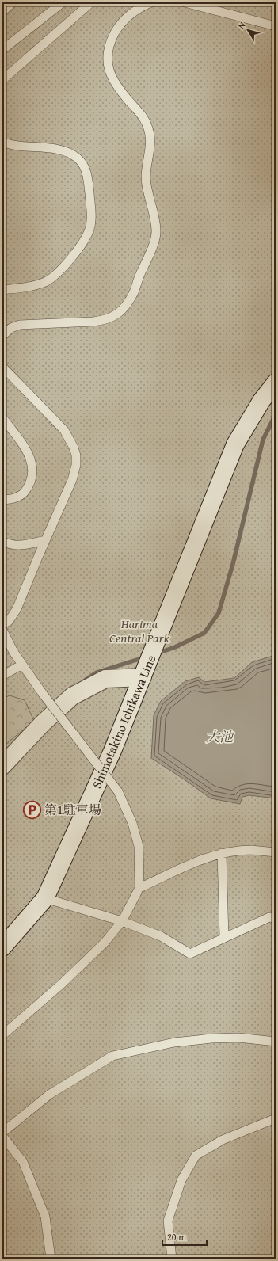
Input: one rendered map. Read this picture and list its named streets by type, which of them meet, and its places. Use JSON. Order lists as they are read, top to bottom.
{
  "streets": {
    "main road": ["Shimotakino Ichikawa Line"]
  },
  "water": ["大池"],
  "parks": ["Harima Central Park"],
  "places": {
    "parking": ["第1駐車場"]
  },
  "scale_bar": "20 m",
  "north": "top left"
}
